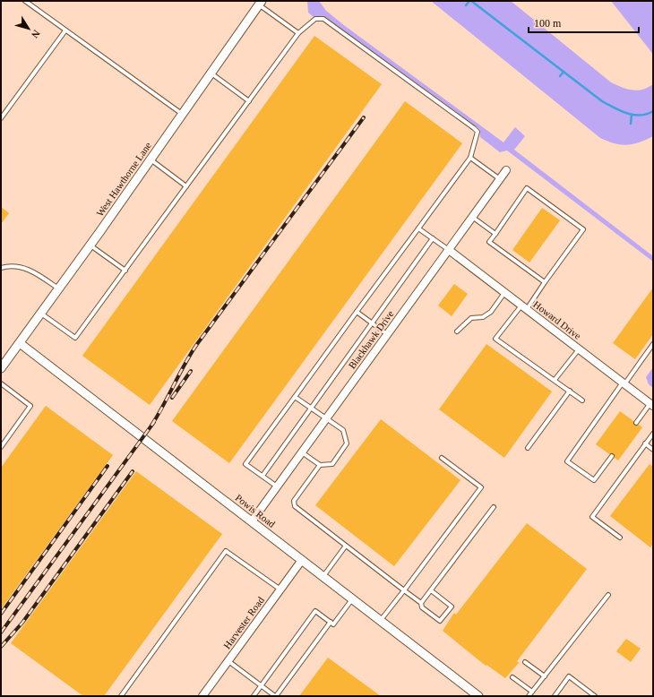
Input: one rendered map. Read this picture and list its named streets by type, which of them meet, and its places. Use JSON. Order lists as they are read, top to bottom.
{
  "streets": {
    "street": [
      "West Hawthorne Lane",
      "Howard Drive",
      "Blackhawk Drive",
      "Powis Road",
      "Harvester Road"
    ]
  },
  "crossings": [
    ["West Hawthorne Lane", "Powis Road"],
    ["Howard Drive", "Blackhawk Drive"],
    ["Blackhawk Drive", "Powis Road"],
    ["Powis Road", "Harvester Road"]
  ],
  "scale_bar": "100 m",
  "north": "bottom right"
}
